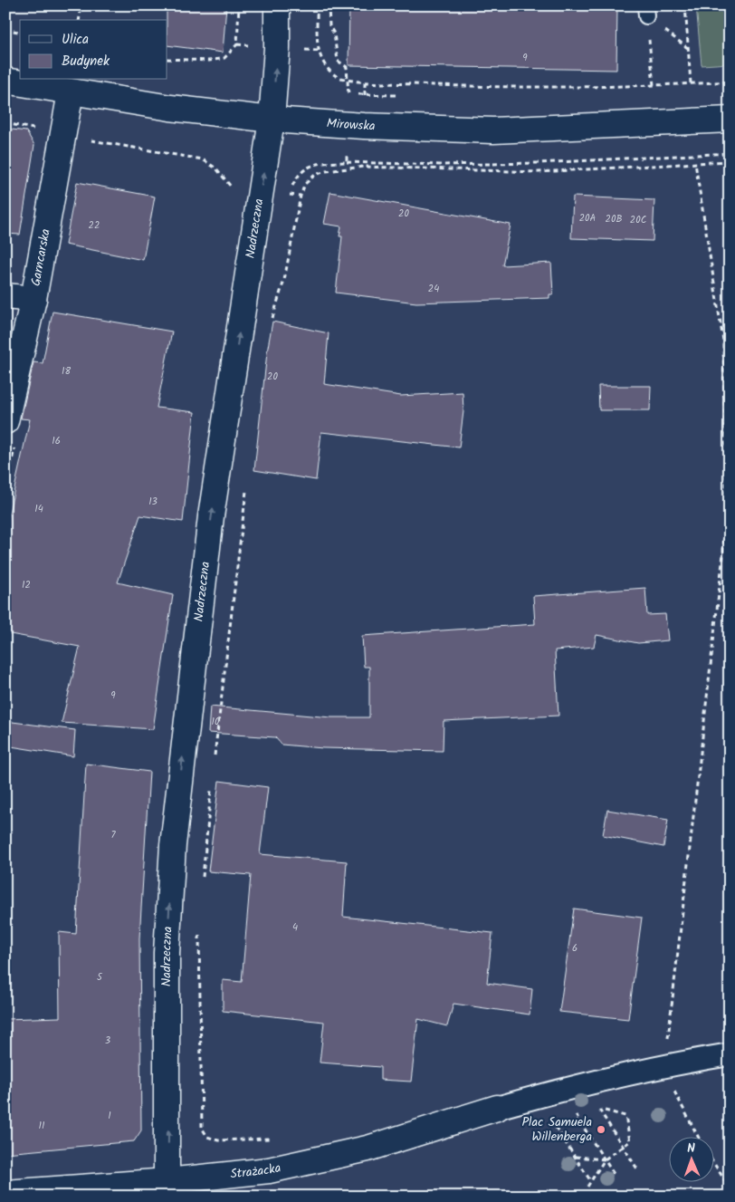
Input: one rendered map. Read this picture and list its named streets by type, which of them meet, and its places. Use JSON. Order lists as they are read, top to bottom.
{
  "streets": {
    "street": [
      "Mirowska",
      "Nadrzeczna",
      "Garncarska",
      "Strażacka"
    ]
  },
  "crossings": [
    ["Mirowska", "Nadrzeczna"],
    ["Mirowska", "Garncarska"],
    ["Nadrzeczna", "Strażacka"]
  ],
  "one_way": ["Nadrzeczna"],
  "places": ["Plac Samuela Willenberga"],
  "house_numbers": [
    "9",
    "20",
    "20A",
    "20B",
    "20C",
    "22",
    "24",
    "18",
    "20",
    "16",
    "13",
    "14",
    "12",
    "9",
    "10",
    "7",
    "4",
    "6",
    "5",
    "3",
    "1",
    "11"
  ],
  "legend": ["Ulica", "Budynek"],
  "north": "top"
}
